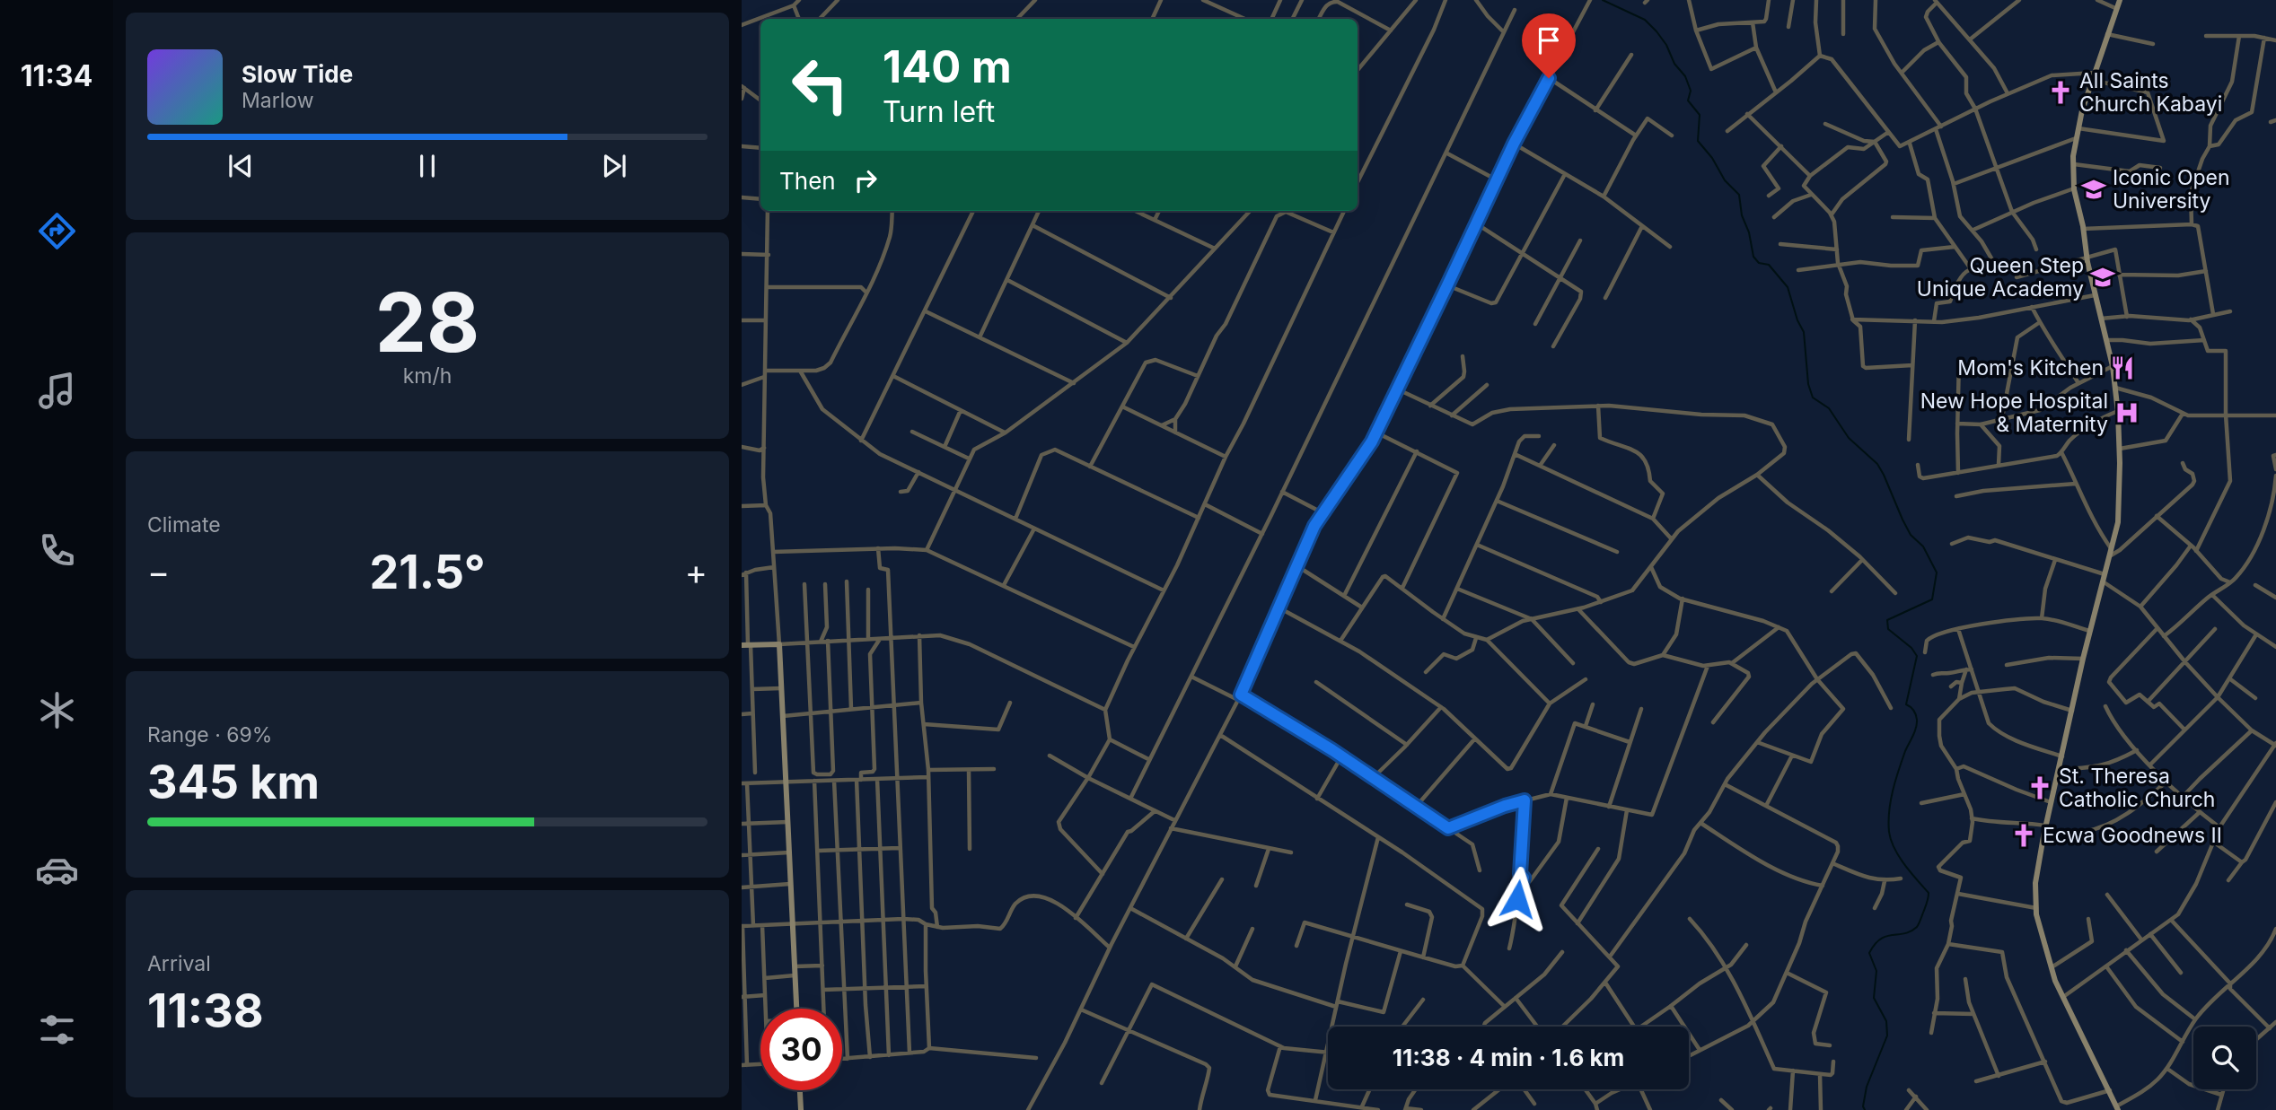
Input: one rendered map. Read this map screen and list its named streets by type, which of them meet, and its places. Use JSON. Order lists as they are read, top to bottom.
{
  "places": {
    "church": ["All Saints Church Kabayi", "St. Theresa Catholic Church", "Ecwa Goodnews II"],
    "school or university": ["Iconic Open University", "Queen Step Unique Academy"],
    "restaurant": ["Mom's Kitchen"],
    "hospital": ["New Hope Hospital & Maternity"]
  },
  "page": {
    "tabs": "11:34",
    "turn": ["140 m", "Turn left"],
    "song": ["Slow Tide", "Marlow"],
    "then": "Then",
    "tile": [
      ["28", "km/h"],
      "Climate",
      ["Range · 69%", "345 km"],
      ["Arrival", "11:38"]
    ],
    "heat": ["−", "21.5°", "+"],
    "limit": "30",
    "trip": "11:38 · 4 min · 1.6 km"
  }
}
